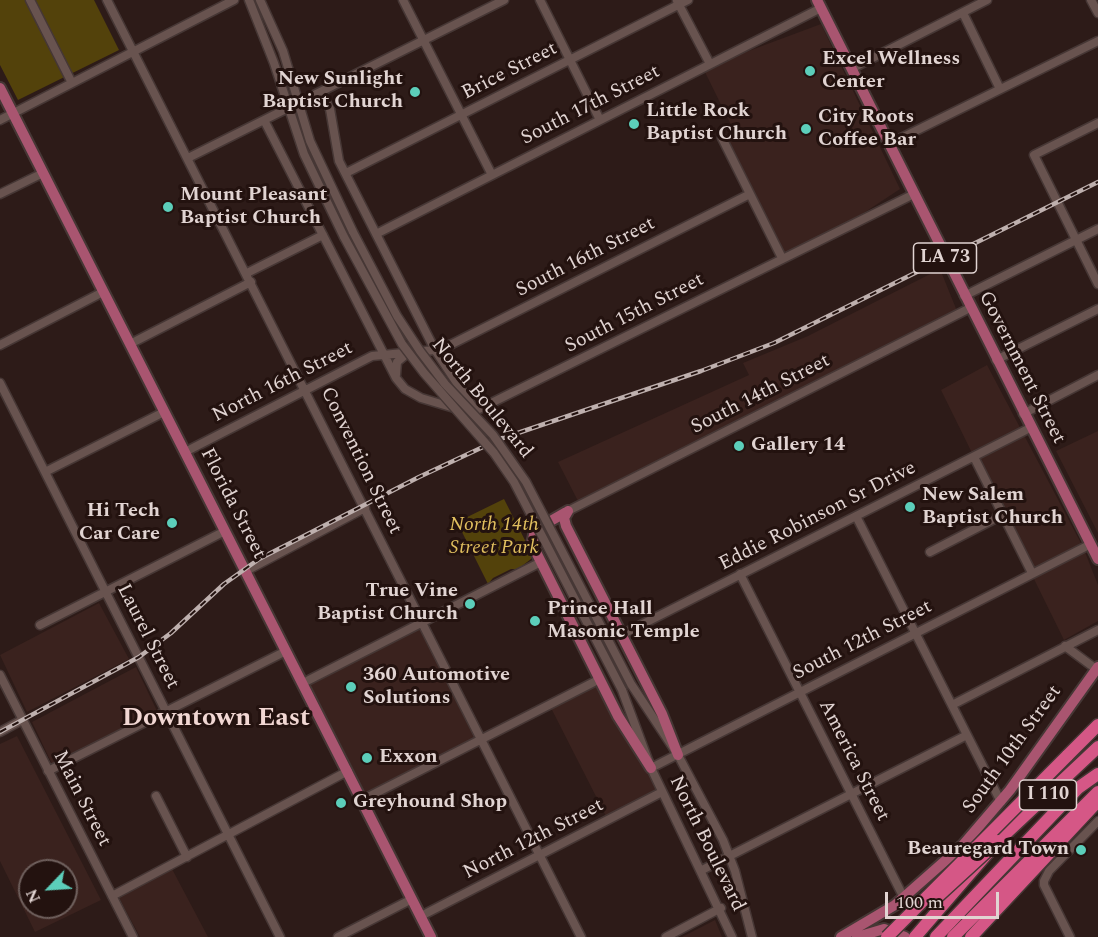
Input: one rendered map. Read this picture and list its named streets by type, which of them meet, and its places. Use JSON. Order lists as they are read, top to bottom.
{
  "streets": {
    "highway": ["I 110"],
    "main road": [
      "LA 73",
      "Government Street",
      "Florida Street",
      "South 10th Street"
    ],
    "street": [
      "Brice Street",
      "South 17th Street",
      "South 16th Street",
      "South 15th Street",
      "North 16th Street",
      "South 14th Street",
      "North Boulevard",
      "Convention Street",
      "Eddie Robinson Sr Drive",
      "Laurel Street",
      "South 12th Street",
      "America Street",
      "Main Street",
      "North 12th Street"
    ]
  },
  "crossings": [
    ["Brice Street", "North Boulevard"],
    ["South 17th Street", "Government Street"],
    ["South 17th Street", "North Boulevard"],
    ["South 16th Street", "North 16th Street"],
    ["South 16th Street", "North Boulevard"],
    ["South 15th Street", "Government Street"],
    ["South 15th Street", "North Boulevard"],
    ["Government Street", "South 14th Street"],
    ["Government Street", "Eddie Robinson Sr Drive"],
    ["Government Street", "South 12th Street"],
    ["North 16th Street", "North Boulevard"],
    ["North 16th Street", "Convention Street"],
    ["North 16th Street", "Florida Street"],
    ["North Boulevard", "South 12th Street"],
    ["North Boulevard", "North 12th Street"],
    ["Convention Street", "North 12th Street"],
    ["Florida Street", "North 12th Street"],
    ["Eddie Robinson Sr Drive", "America Street"],
    ["South 12th Street", "America Street"],
    ["South 10th Street", "America Street"]
  ],
  "districts": ["Downtown East"],
  "parks": ["North 14th Street Park"],
  "places": [
    "Excel Wellness Center",
    "New Sunlight Baptist Church",
    "Little Rock Baptist Church",
    "City Roots Coffee Bar",
    "Mount Pleasant Baptist Church",
    "Gallery 14",
    "New Salem Baptist Church",
    "Hi Tech Car Care",
    "True Vine Baptist Church",
    "Prince Hall Masonic Temple",
    "360 Automotive Solutions",
    "Exxon",
    "Greyhound Shop",
    "Beauregard Town"
  ],
  "scale_bar": "100 m",
  "north": "bottom left"
}
